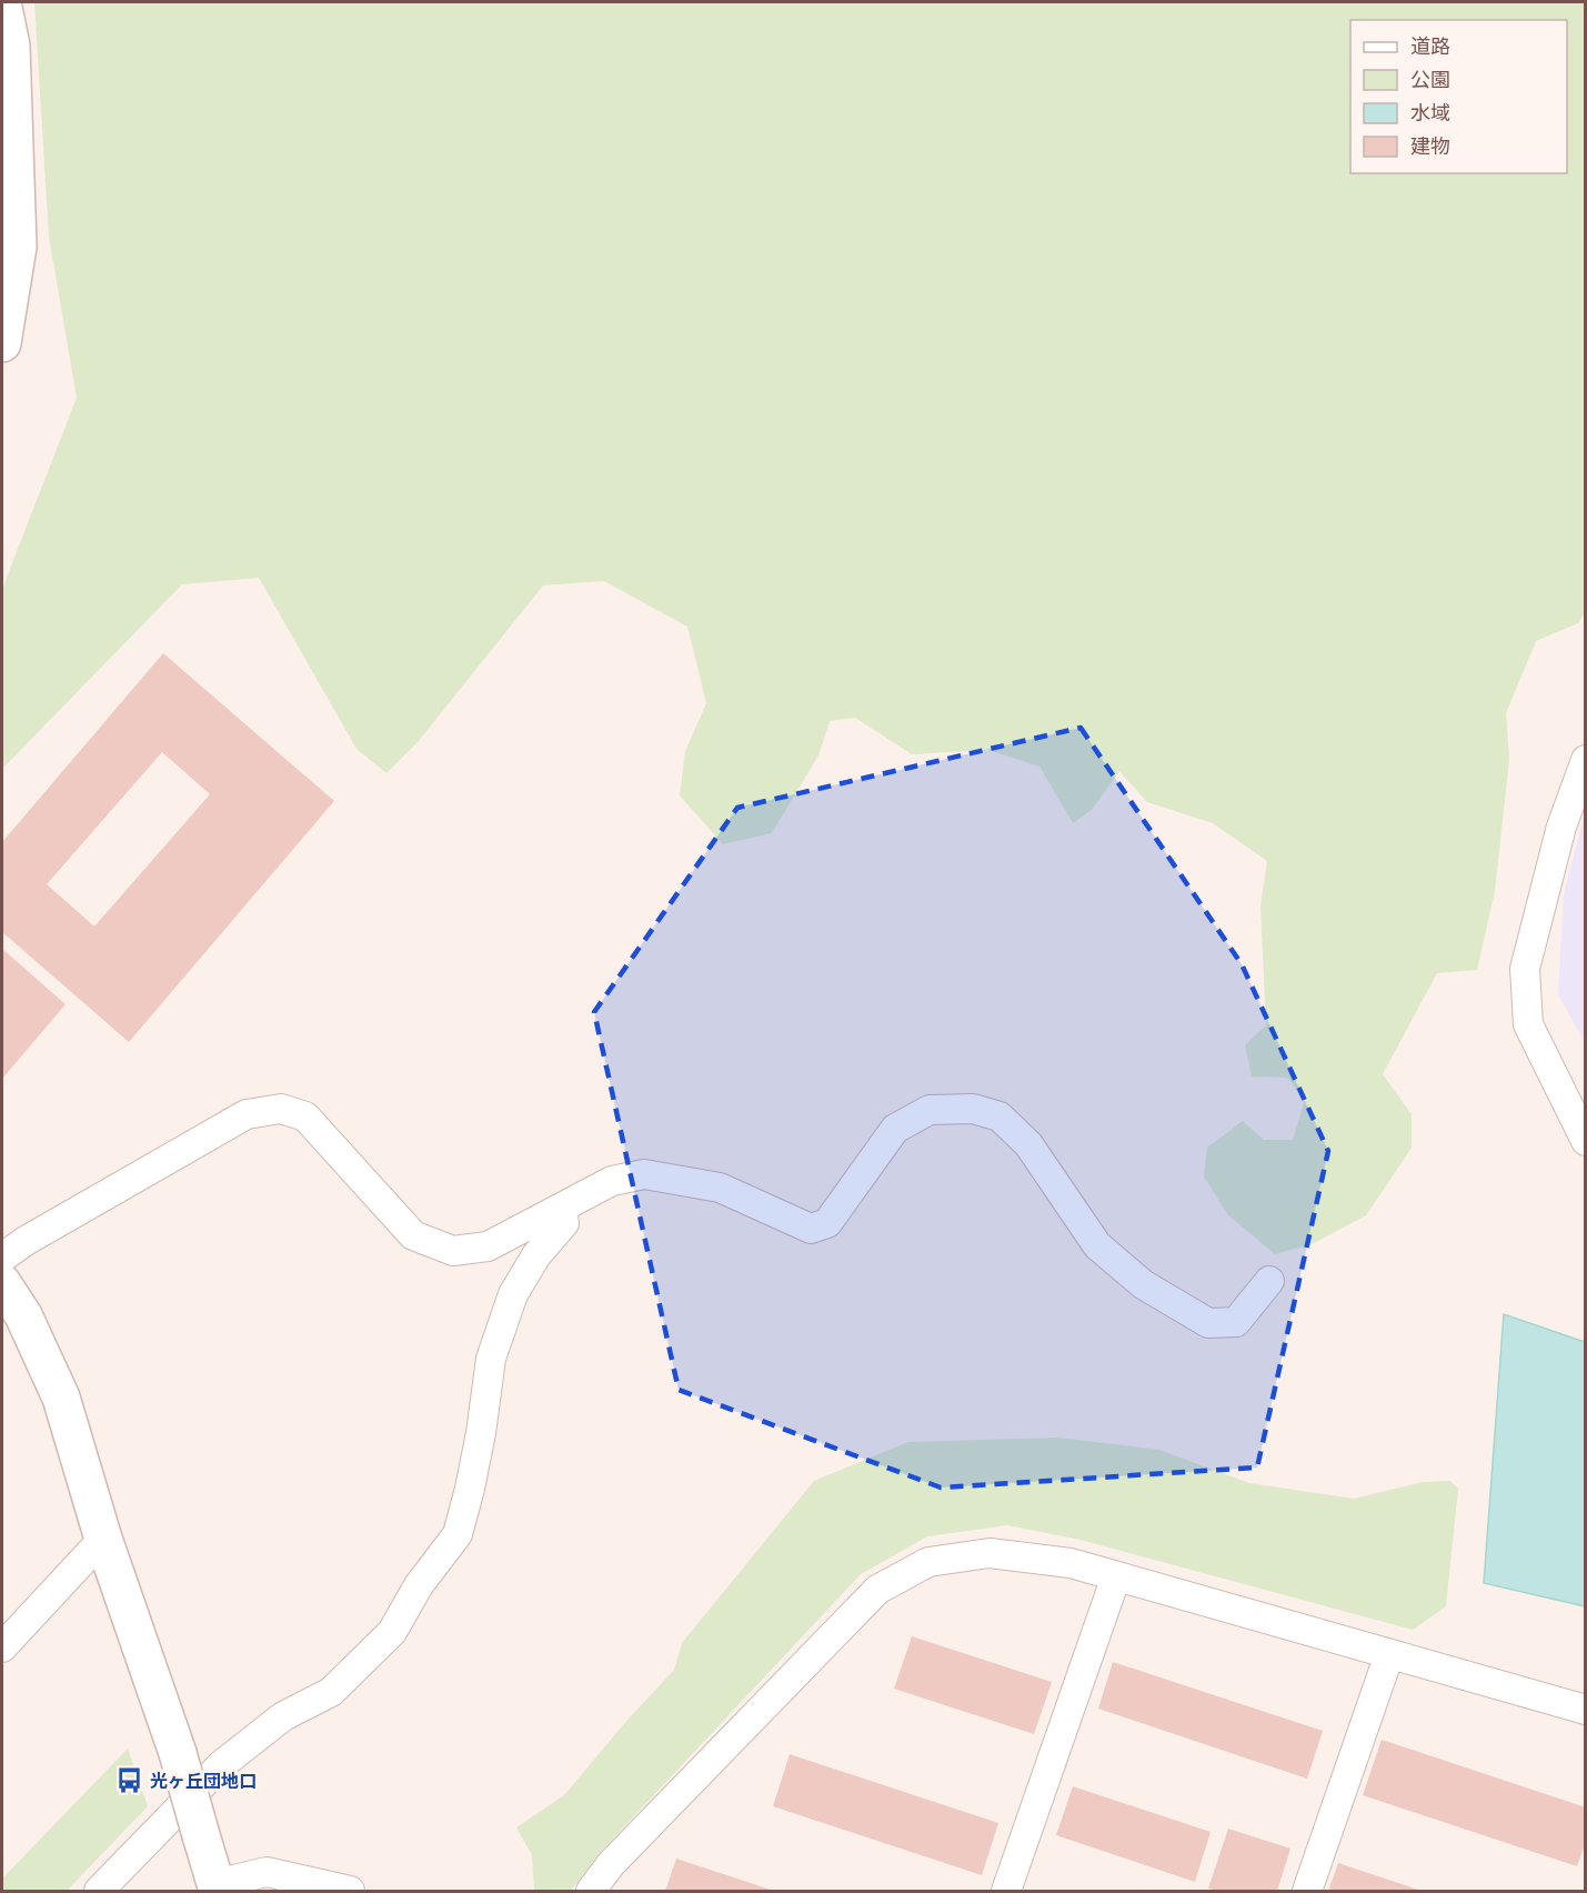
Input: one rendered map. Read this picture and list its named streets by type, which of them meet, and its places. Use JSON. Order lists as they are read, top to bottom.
{
  "places": {
    "bus stop": ["光ヶ丘団地口"]
  },
  "legend": [
    "道路",
    "公園",
    "水域",
    "建物"
  ]
}
